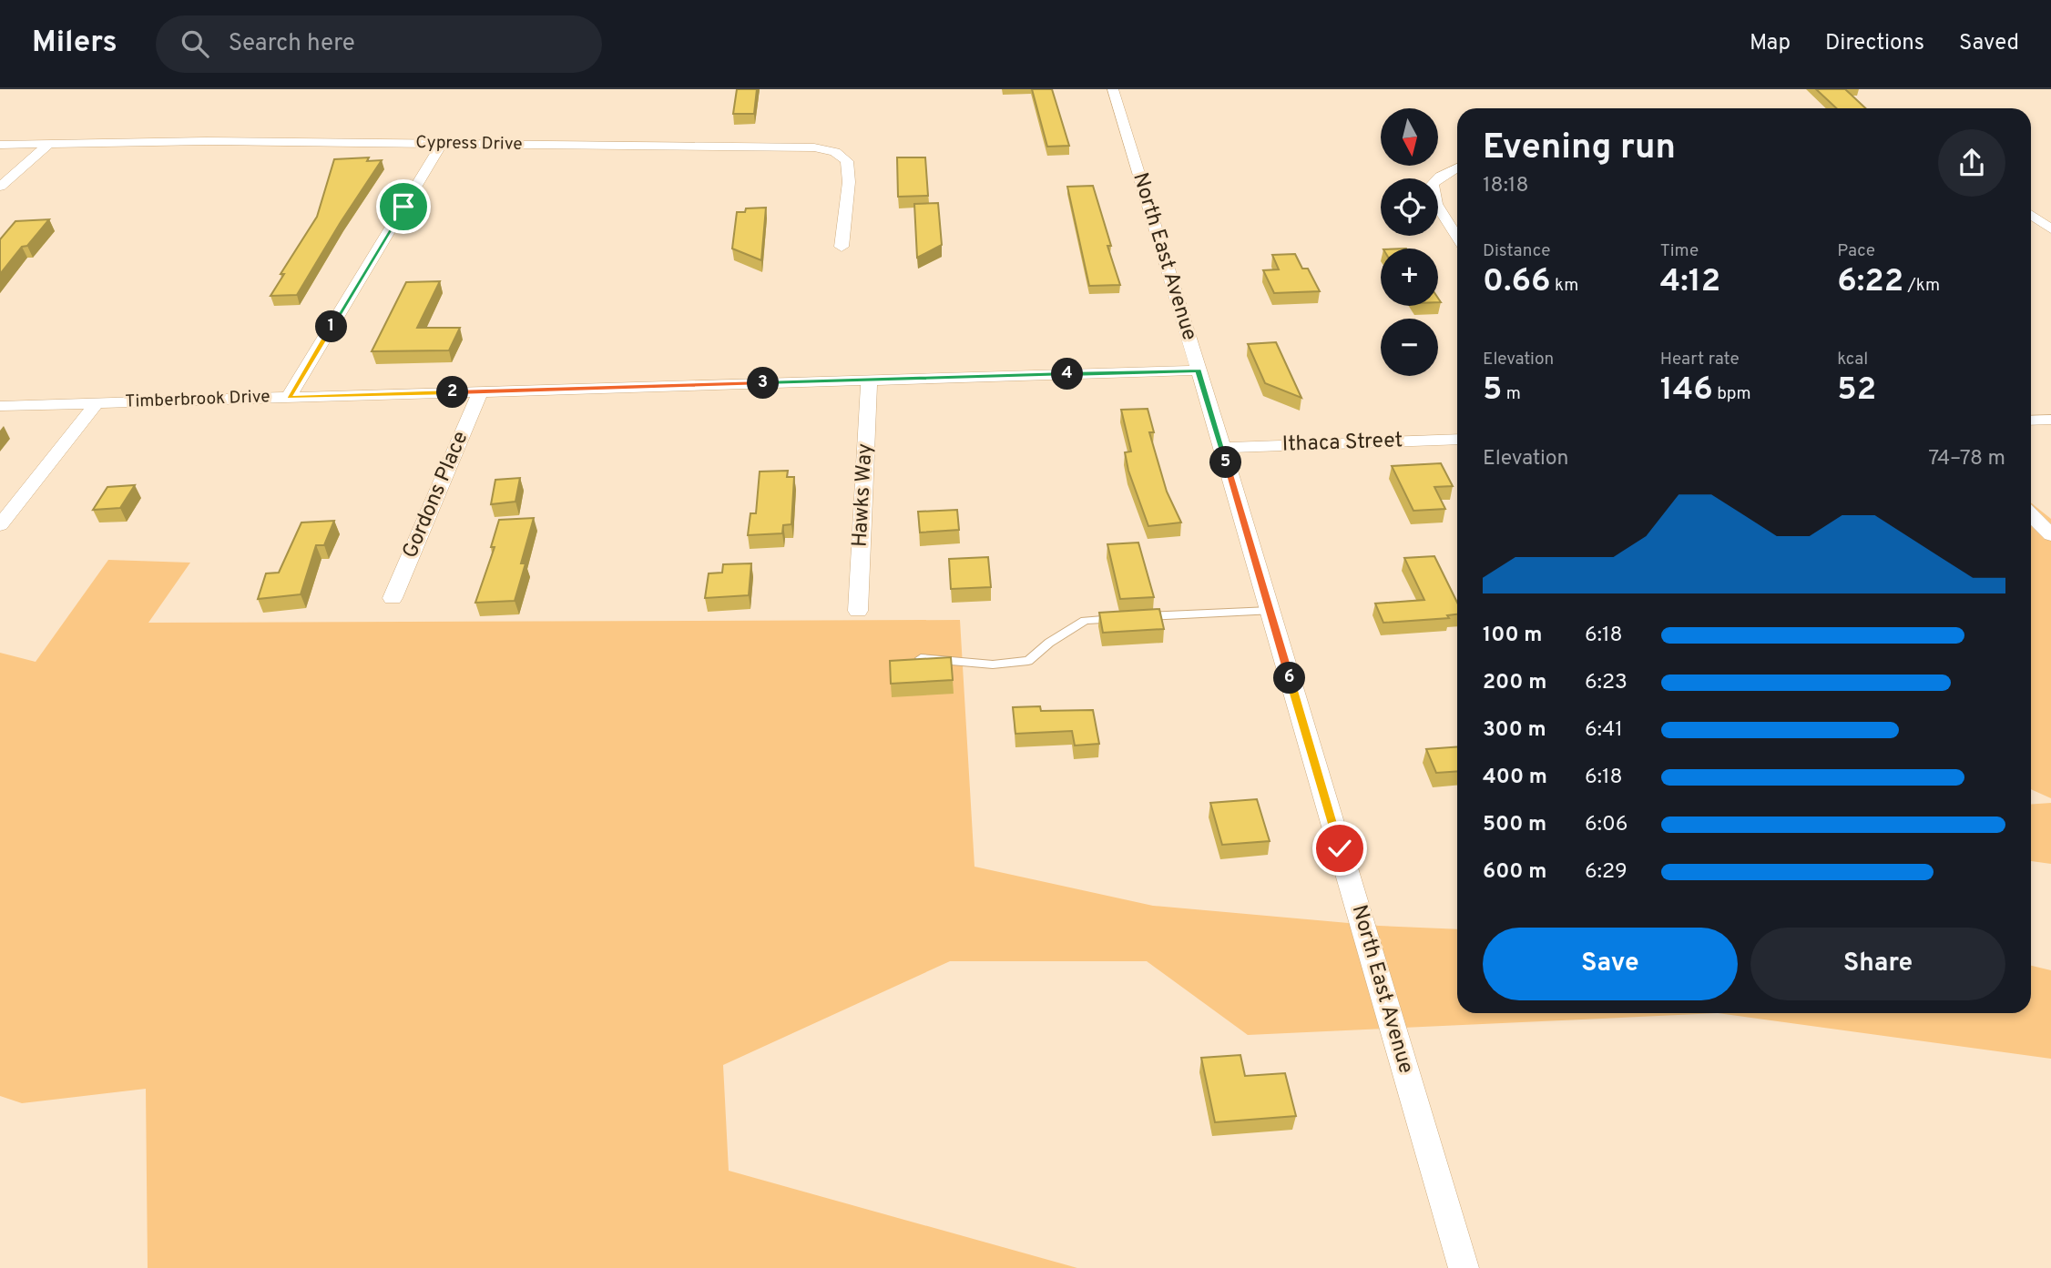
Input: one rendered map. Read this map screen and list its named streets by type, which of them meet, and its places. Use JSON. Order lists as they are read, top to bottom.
{
  "streets": {
    "street": [
      "Cypress Drive",
      "North East Avenue",
      "Timberbrook Drive",
      "Ithaca Street",
      "Gordons Place",
      "Hawks Way"
    ]
  },
  "crossings": [
    ["North East Avenue", "Timberbrook Drive"],
    ["North East Avenue", "Ithaca Street"],
    ["Timberbrook Drive", "Gordons Place"],
    ["Timberbrook Drive", "Hawks Way"]
  ],
  "north": "bottom",
  "page": {
    "header": "Milers",
    "search": "Search here",
    "nav": ["Map", "Directions", "Saved"],
    "map_buttons": ["+", "−"],
    "heading": ["Evening run", "18:18"],
    "stats": [
      ["Distance", "0.66 km"],
      ["Time", "4:12"],
      ["Pace", "6:22 /km"],
      ["Elevation", "5 m"],
      ["Heart rate", "146 bpm"],
      ["kcal", "52"]
    ],
    "pins": [
      "1",
      "4",
      "3",
      "2",
      "5",
      "6"
    ],
    "chart": ["Elevation", "74–78 m"],
    "list": [
      {
        "name": "100 m",
        "note": "6:18"
      },
      {
        "name": "200 m",
        "note": "6:23"
      },
      {
        "name": "300 m",
        "note": "6:41"
      },
      {
        "name": "400 m",
        "note": "6:18"
      },
      {
        "name": "500 m",
        "note": "6:06"
      },
      {
        "name": "600 m",
        "note": "6:29"
      }
    ],
    "buttons": ["Save", "Share"]
  }
}
